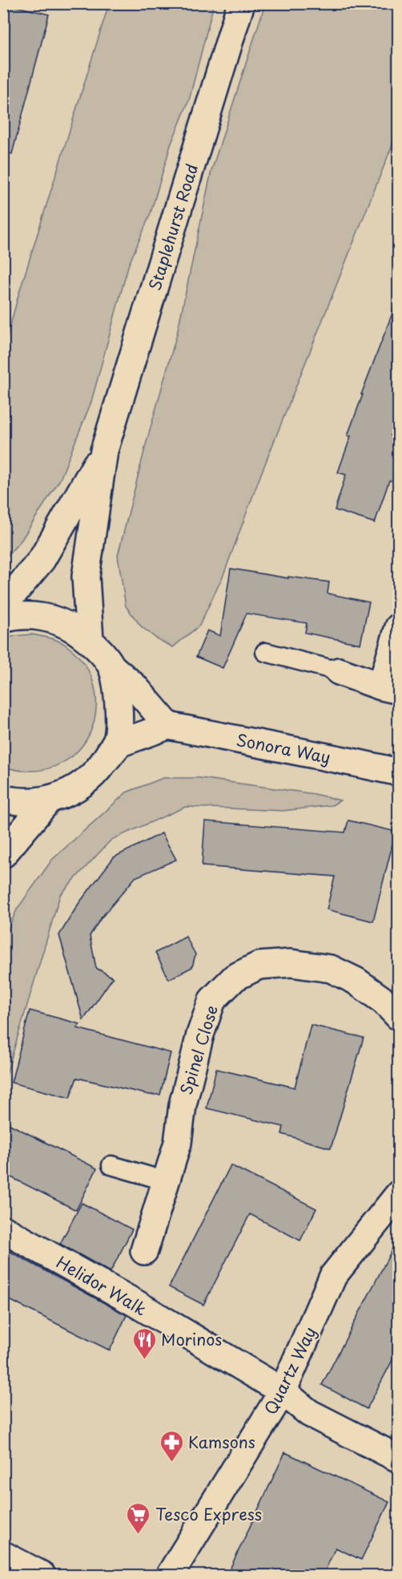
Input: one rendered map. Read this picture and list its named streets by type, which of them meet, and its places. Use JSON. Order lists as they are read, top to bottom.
{
  "streets": {
    "street": [
      "Staplehurst Road",
      "Sonora Way",
      "Spinel Close",
      "Helidor Walk",
      "Quartz Way"
    ]
  },
  "crossings": [
    ["Helidor Walk", "Quartz Way"]
  ],
  "places": {
    "restaurant": ["Morinos"],
    "pharmacy": ["Kamsons"],
    "supermarket": ["Tesco Express"]
  }
}
